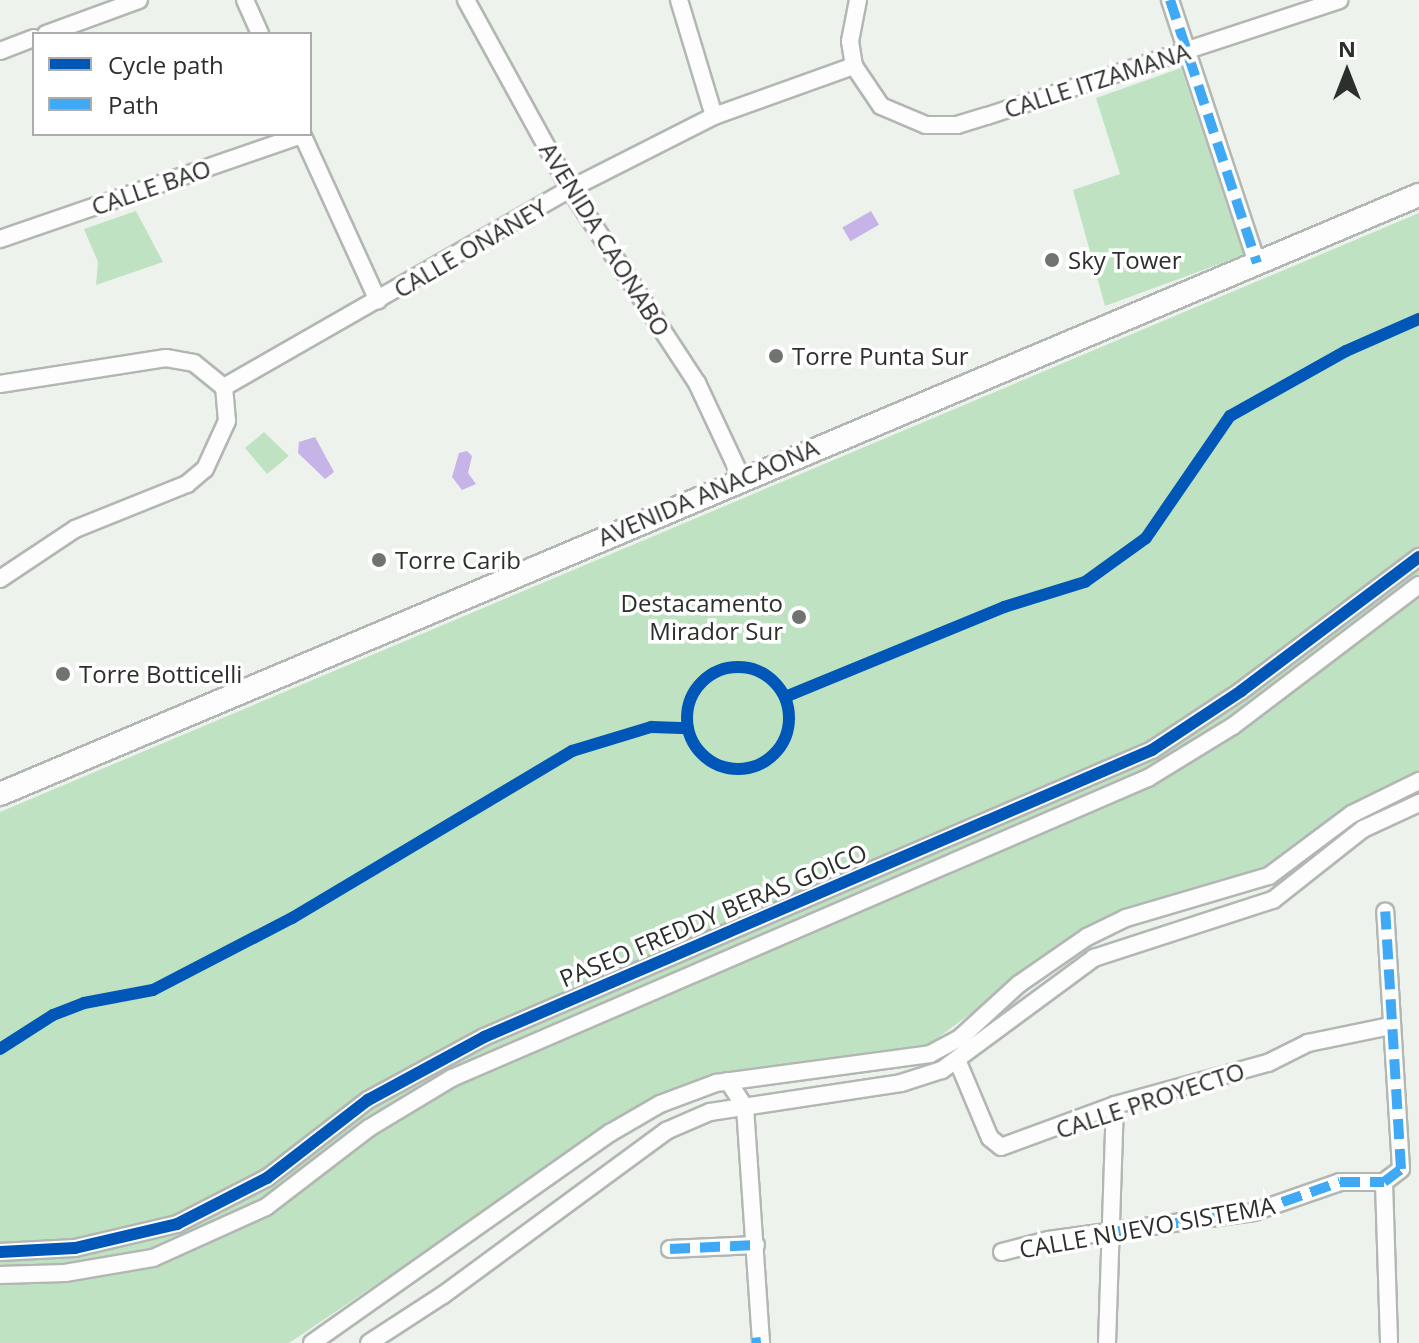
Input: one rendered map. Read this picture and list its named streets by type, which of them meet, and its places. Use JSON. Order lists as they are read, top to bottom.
{
  "streets": {
    "main road": ["AVENIDA ANACAONA"],
    "street": [
      "CALLE ITZAMANA",
      "CALLE BAO",
      "AVENIDA CAONABO",
      "CALLE ONANEY",
      "PASEO FREDDY BERAS GOICO",
      "CALLE PROYECTO",
      "CALLE NUEVO SISTEMA"
    ]
  },
  "crossings": [
    ["CALLE ITZAMANA", "CALLE ONANEY"],
    ["AVENIDA CAONABO", "CALLE ONANEY"],
    ["AVENIDA CAONABO", "AVENIDA ANACAONA"]
  ],
  "places": [
    "Sky Tower",
    "Torre Punta Sur",
    "Torre Carib",
    "Destacamento Mirador Sur",
    "Torre Botticelli"
  ],
  "legend": ["Cycle path", "Path"],
  "north": "top"
}
